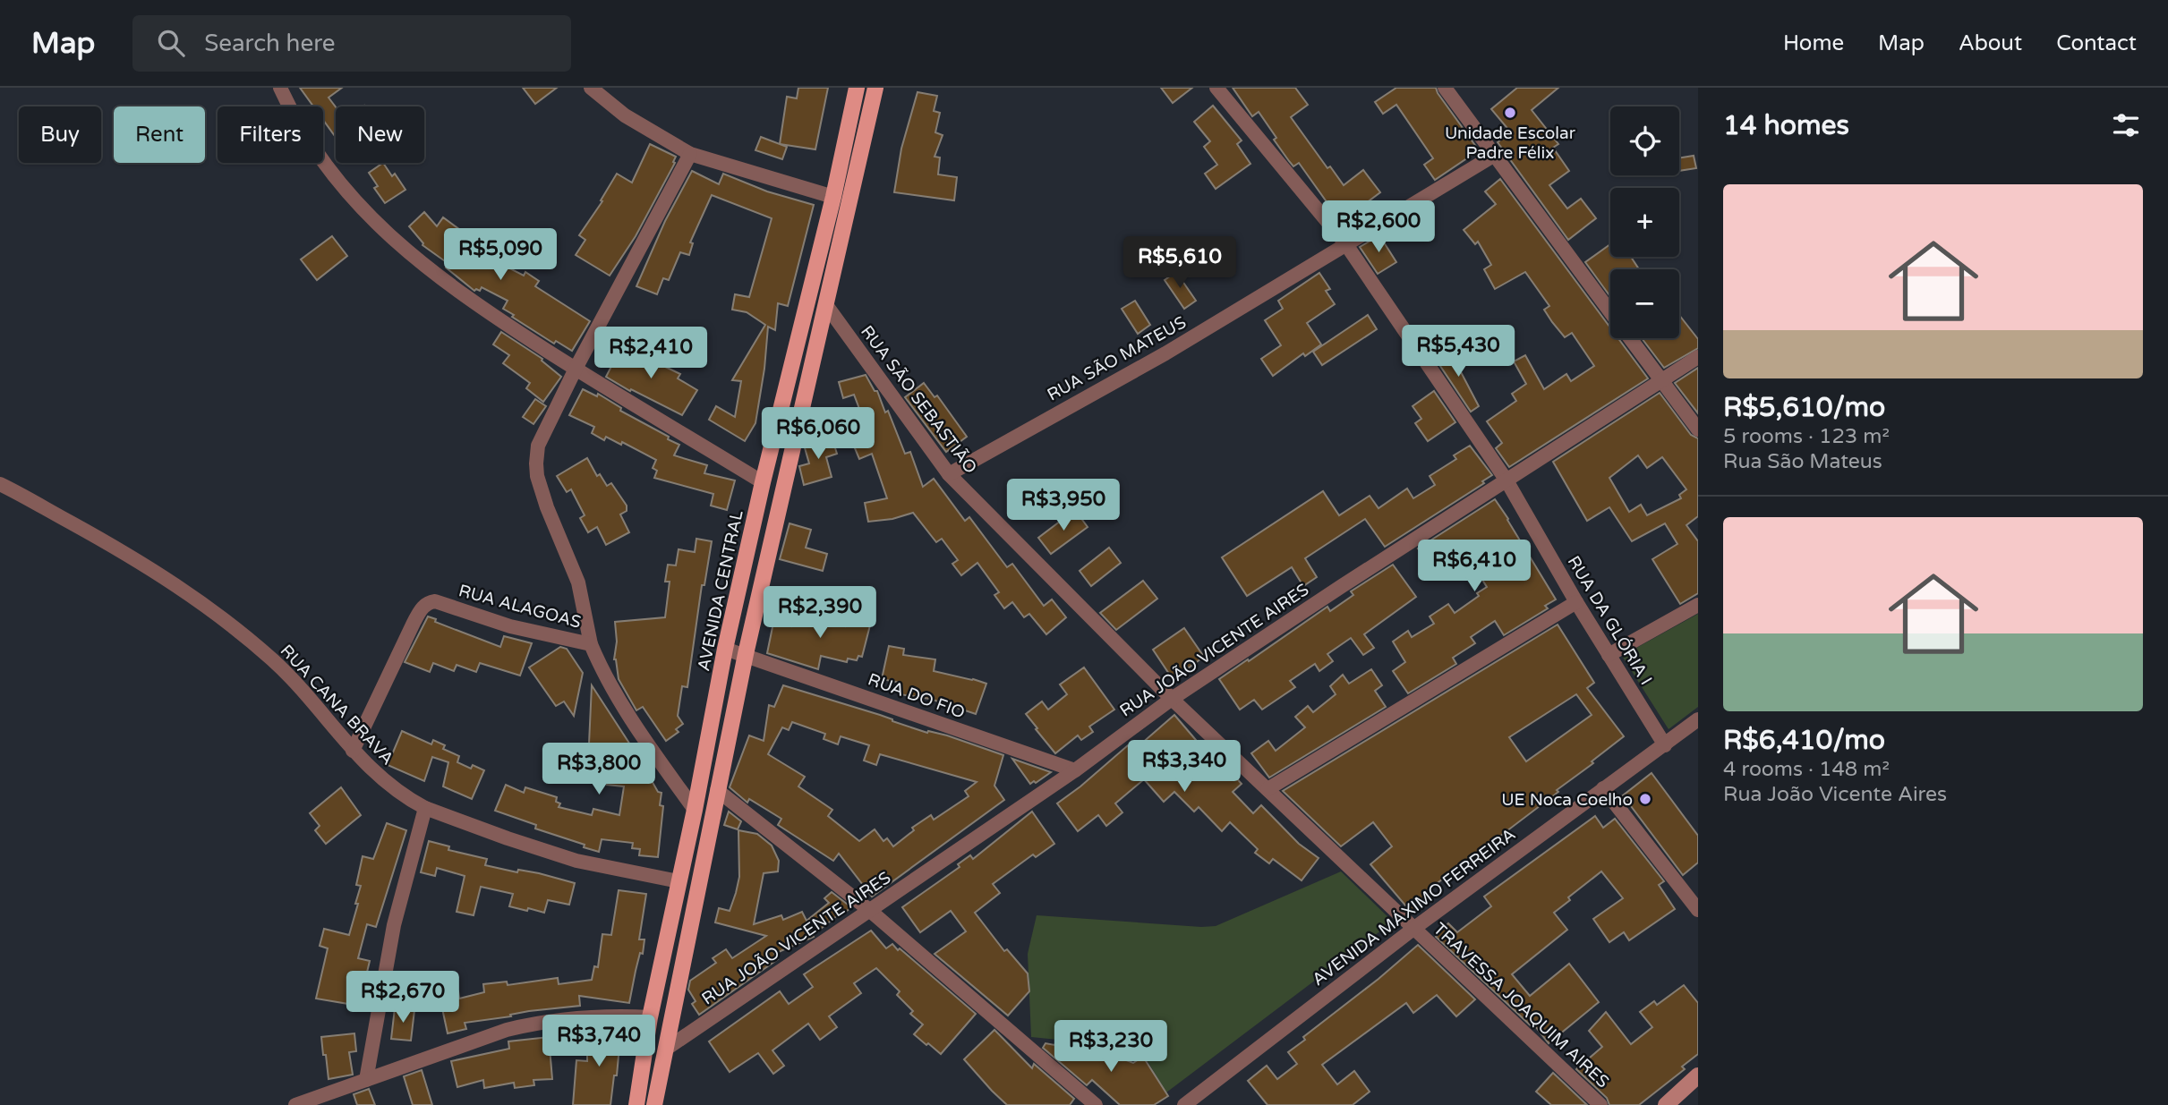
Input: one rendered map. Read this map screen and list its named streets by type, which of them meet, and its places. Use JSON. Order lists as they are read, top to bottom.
{
  "streets": {
    "main road": ["AVENIDA CENTRAL"],
    "street": [
      "RUA SÃO MATEUS",
      "RUA SÃO SEBASTIÃO",
      "RUA ALAGOAS",
      "RUA DA GLÓRIA I",
      "RUA JOÃO VICENTE AIRES",
      "RUA DO FIO",
      "RUA CANA BRAVA",
      "AVENIDA MÁXIMO FERREIRA",
      "TRAVESSA JOAQUIM AIRES"
    ]
  },
  "crossings": [
    ["RUA SÃO MATEUS", "RUA SÃO SEBASTIÃO"],
    ["RUA SÃO MATEUS", "RUA DA GLÓRIA I"],
    ["RUA SÃO SEBASTIÃO", "RUA JOÃO VICENTE AIRES"],
    ["RUA SÃO SEBASTIÃO", "TRAVESSA JOAQUIM AIRES"],
    ["AVENIDA CENTRAL", "RUA ALAGOAS"],
    ["AVENIDA CENTRAL", "RUA DO FIO"],
    ["AVENIDA CENTRAL", "RUA CANA BRAVA"],
    ["RUA ALAGOAS", "RUA CANA BRAVA"],
    ["RUA DA GLÓRIA I", "RUA JOÃO VICENTE AIRES"],
    ["RUA DA GLÓRIA I", "AVENIDA MÁXIMO FERREIRA"],
    ["RUA JOÃO VICENTE AIRES", "RUA DO FIO"],
    ["RUA JOÃO VICENTE AIRES", "TRAVESSA JOAQUIM AIRES"],
    ["AVENIDA MÁXIMO FERREIRA", "TRAVESSA JOAQUIM AIRES"]
  ],
  "places": ["Unidade Escolar Padre Félix", "UE Noca Coelho"],
  "page": {
    "header": "Map",
    "search": "Search here",
    "nav": [
      "Home",
      "Map",
      "About",
      "Contact"
    ],
    "heading": "14 homes",
    "map_buttons": ["+", "−"],
    "chip": [
      "Buy",
      "Rent",
      "Filters",
      "New"
    ],
    "list": [
      {
        "name": "R$5,610/mo",
        "note": "5 rooms · 123 m² · Rua São Mateus"
      },
      {
        "name": "R$6,410/mo",
        "note": "4 rooms · 148 m² · Rua João Vicente Aires"
      }
    ],
    "price": [
      "R$2,600",
      "R$5,090",
      "R$5,610",
      "R$5,430",
      "R$2,410",
      "R$6,060",
      "R$3,950",
      "R$6,410",
      "R$2,390",
      "R$3,340",
      "R$3,800",
      "R$2,670",
      "R$3,740",
      "R$3,230"
    ]
  }
}
